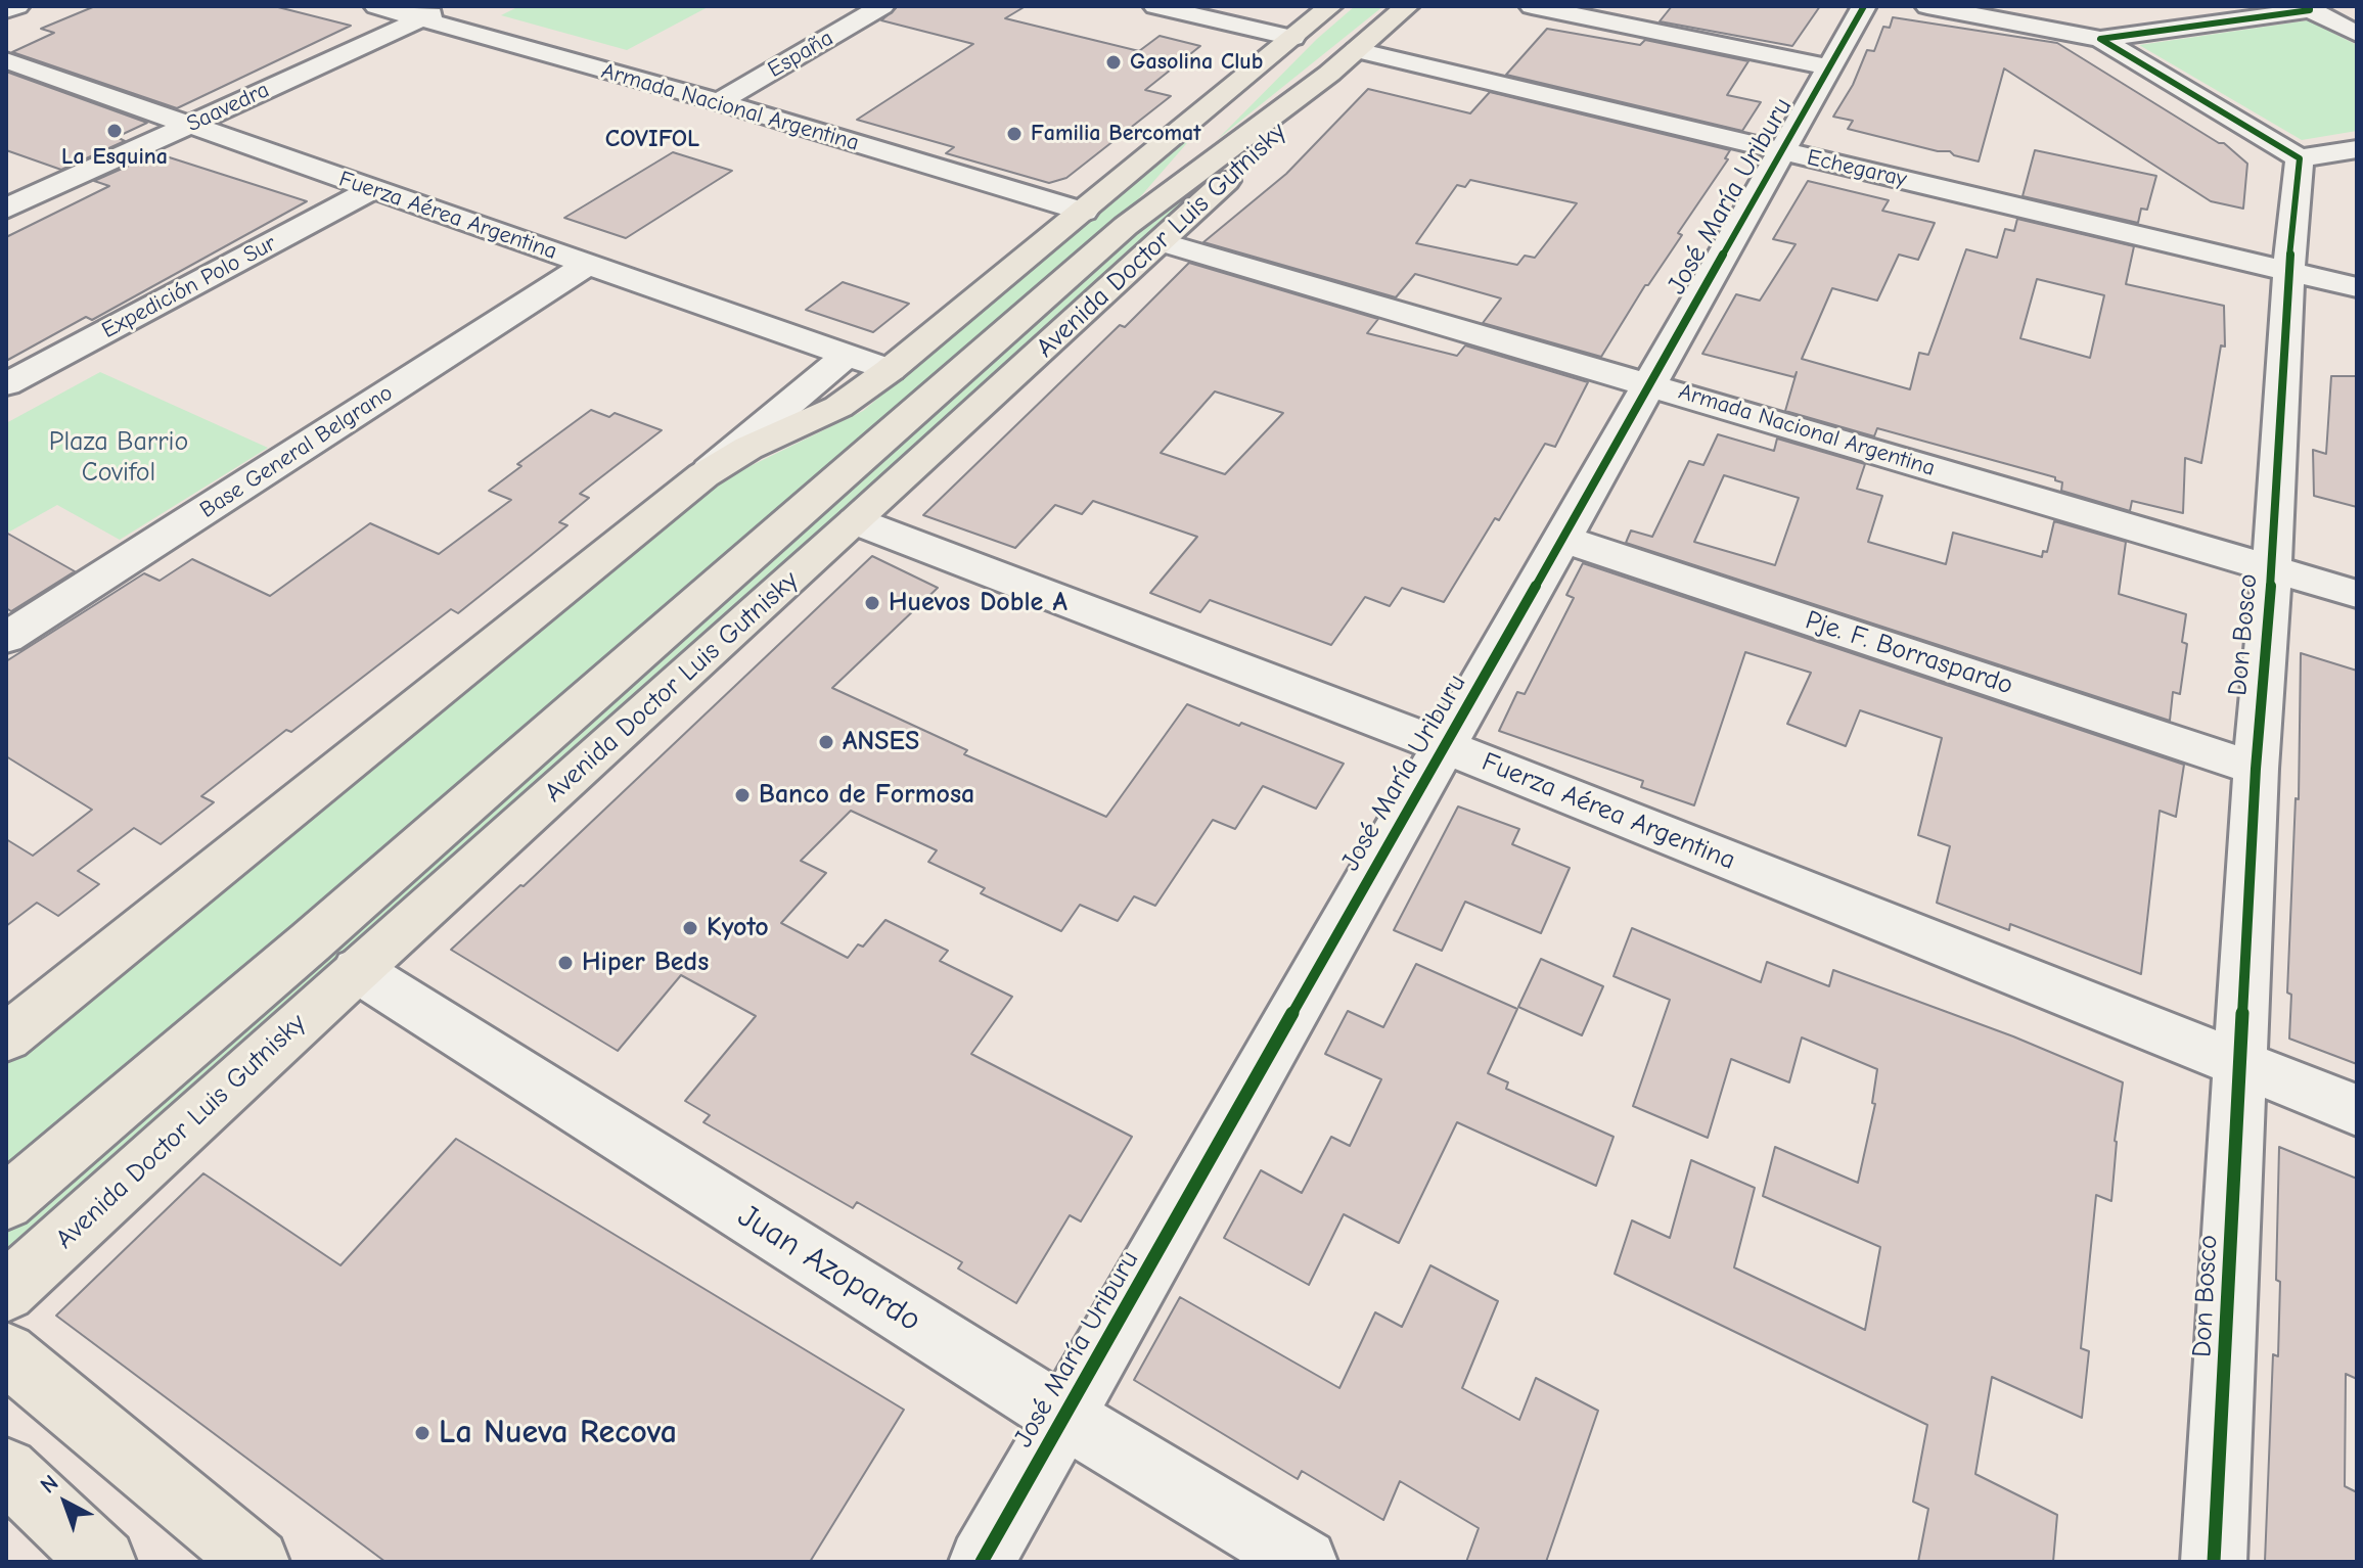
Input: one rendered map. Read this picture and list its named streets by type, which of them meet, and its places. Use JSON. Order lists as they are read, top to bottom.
{
  "streets": {
    "main road": ["Avenida Doctor Luis Gutnisky"],
    "street": [
      "España",
      "Saavedra",
      "Armada Nacional Argentina",
      "Echegaray",
      "José María Uriburu",
      "Fuerza Aérea Argentina",
      "Expedición Polo Sur",
      "Base General Belgrano",
      "Don Bosco",
      "Pje. F. Borraspardo",
      "Juan Azopardo"
    ]
  },
  "crossings": [
    ["España", "Armada Nacional Argentina"],
    ["Saavedra", "Armada Nacional Argentina"],
    ["Saavedra", "Fuerza Aérea Argentina"],
    ["Armada Nacional Argentina", "José María Uriburu"],
    ["Armada Nacional Argentina", "Avenida Doctor Luis Gutnisky"],
    ["Armada Nacional Argentina", "Don Bosco"],
    ["Echegaray", "José María Uriburu"],
    ["Echegaray", "Avenida Doctor Luis Gutnisky"],
    ["Echegaray", "Don Bosco"],
    ["José María Uriburu", "Fuerza Aérea Argentina"],
    ["José María Uriburu", "Pje. F. Borraspardo"],
    ["José María Uriburu", "Juan Azopardo"],
    ["Fuerza Aérea Argentina", "Avenida Doctor Luis Gutnisky"],
    ["Fuerza Aérea Argentina", "Expedición Polo Sur"],
    ["Fuerza Aérea Argentina", "Base General Belgrano"],
    ["Fuerza Aérea Argentina", "Don Bosco"],
    ["Avenida Doctor Luis Gutnisky", "Juan Azopardo"],
    ["Don Bosco", "Pje. F. Borraspardo"]
  ],
  "districts": ["COVIFOL"],
  "parks": ["Plaza Barrio Covifol"],
  "places": [
    "Gasolina Club",
    "La Esquina",
    "Familia Bercomat",
    "Huevos Doble A",
    "ANSES",
    "Banco de Formosa",
    "Kyoto",
    "Hiper Beds",
    "La Nueva Recova"
  ],
  "north": "top left"
}
